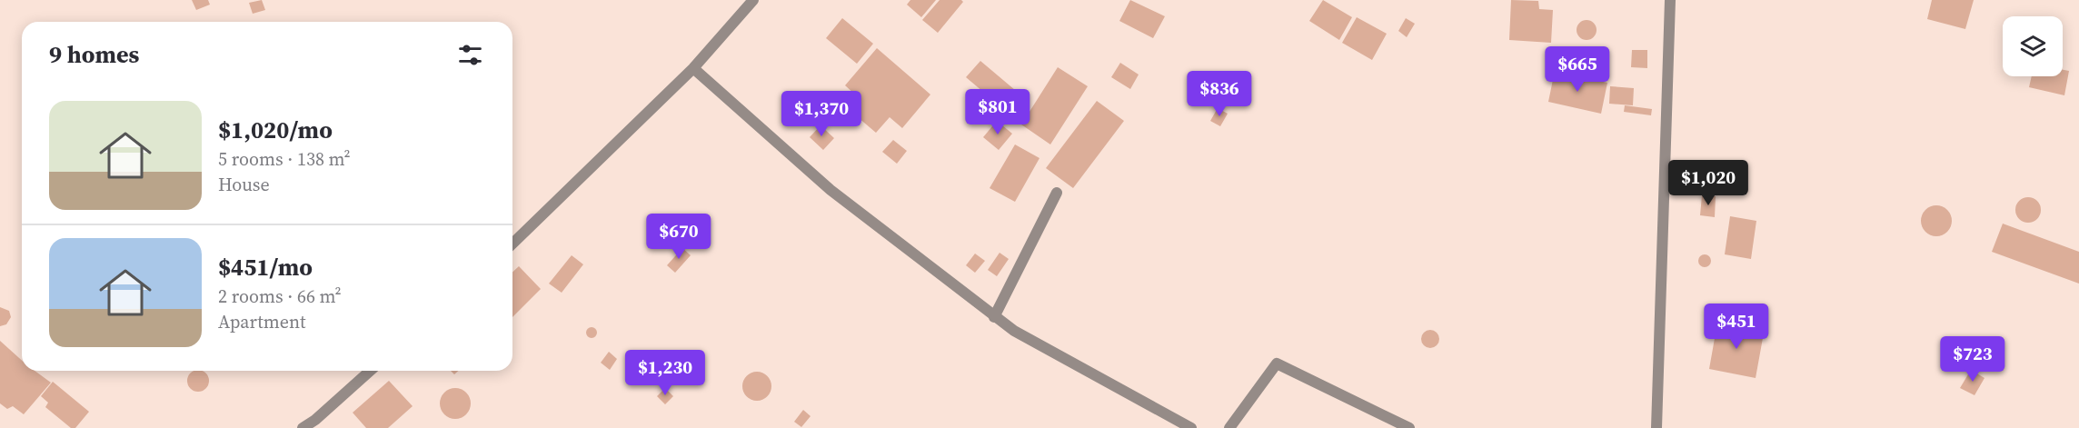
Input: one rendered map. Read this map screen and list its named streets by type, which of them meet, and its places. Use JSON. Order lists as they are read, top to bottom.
{
  "page": {
    "heading": "9 homes",
    "price": [
      "$665",
      "$836",
      "$801",
      "$1,370",
      "$1,020",
      "$670",
      "$451",
      "$723",
      "$1,230"
    ],
    "list": [
      {
        "name": "$1,020/mo",
        "note": "5 rooms · 138 m² · House"
      },
      {
        "name": "$451/mo",
        "note": "2 rooms · 66 m² · Apartment"
      }
    ]
  }
}
